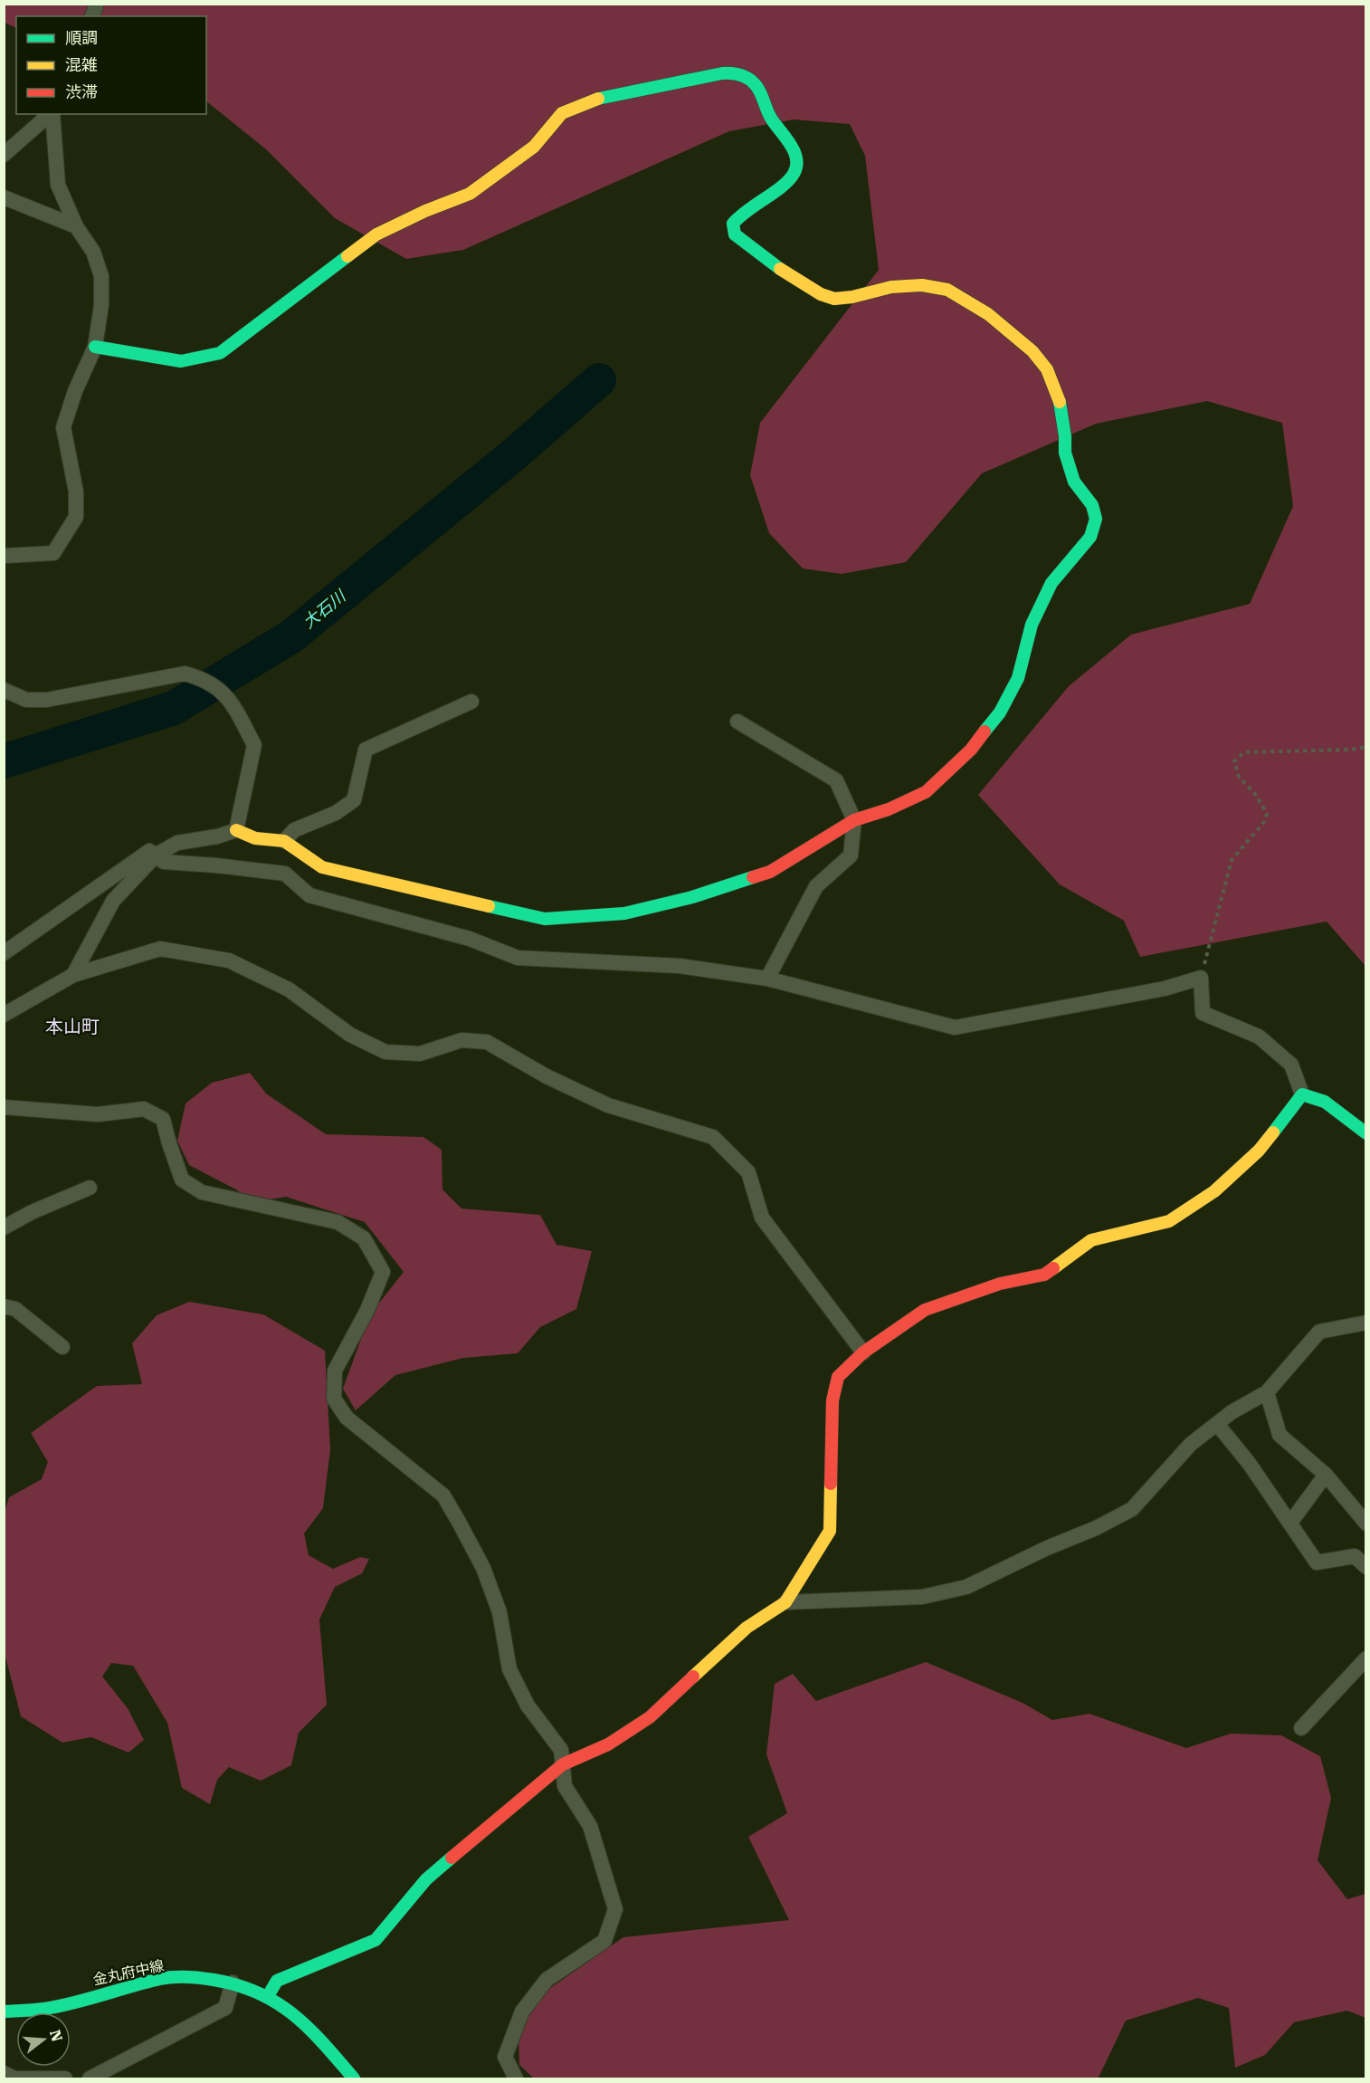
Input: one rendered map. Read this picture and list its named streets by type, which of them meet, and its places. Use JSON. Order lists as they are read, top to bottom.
{
  "streets": {
    "street": ["金丸府中線"]
  },
  "districts": ["本山町"],
  "water": ["大石川"],
  "legend": ["順調", "混雑", "渋滞"],
  "north": "right"
}
